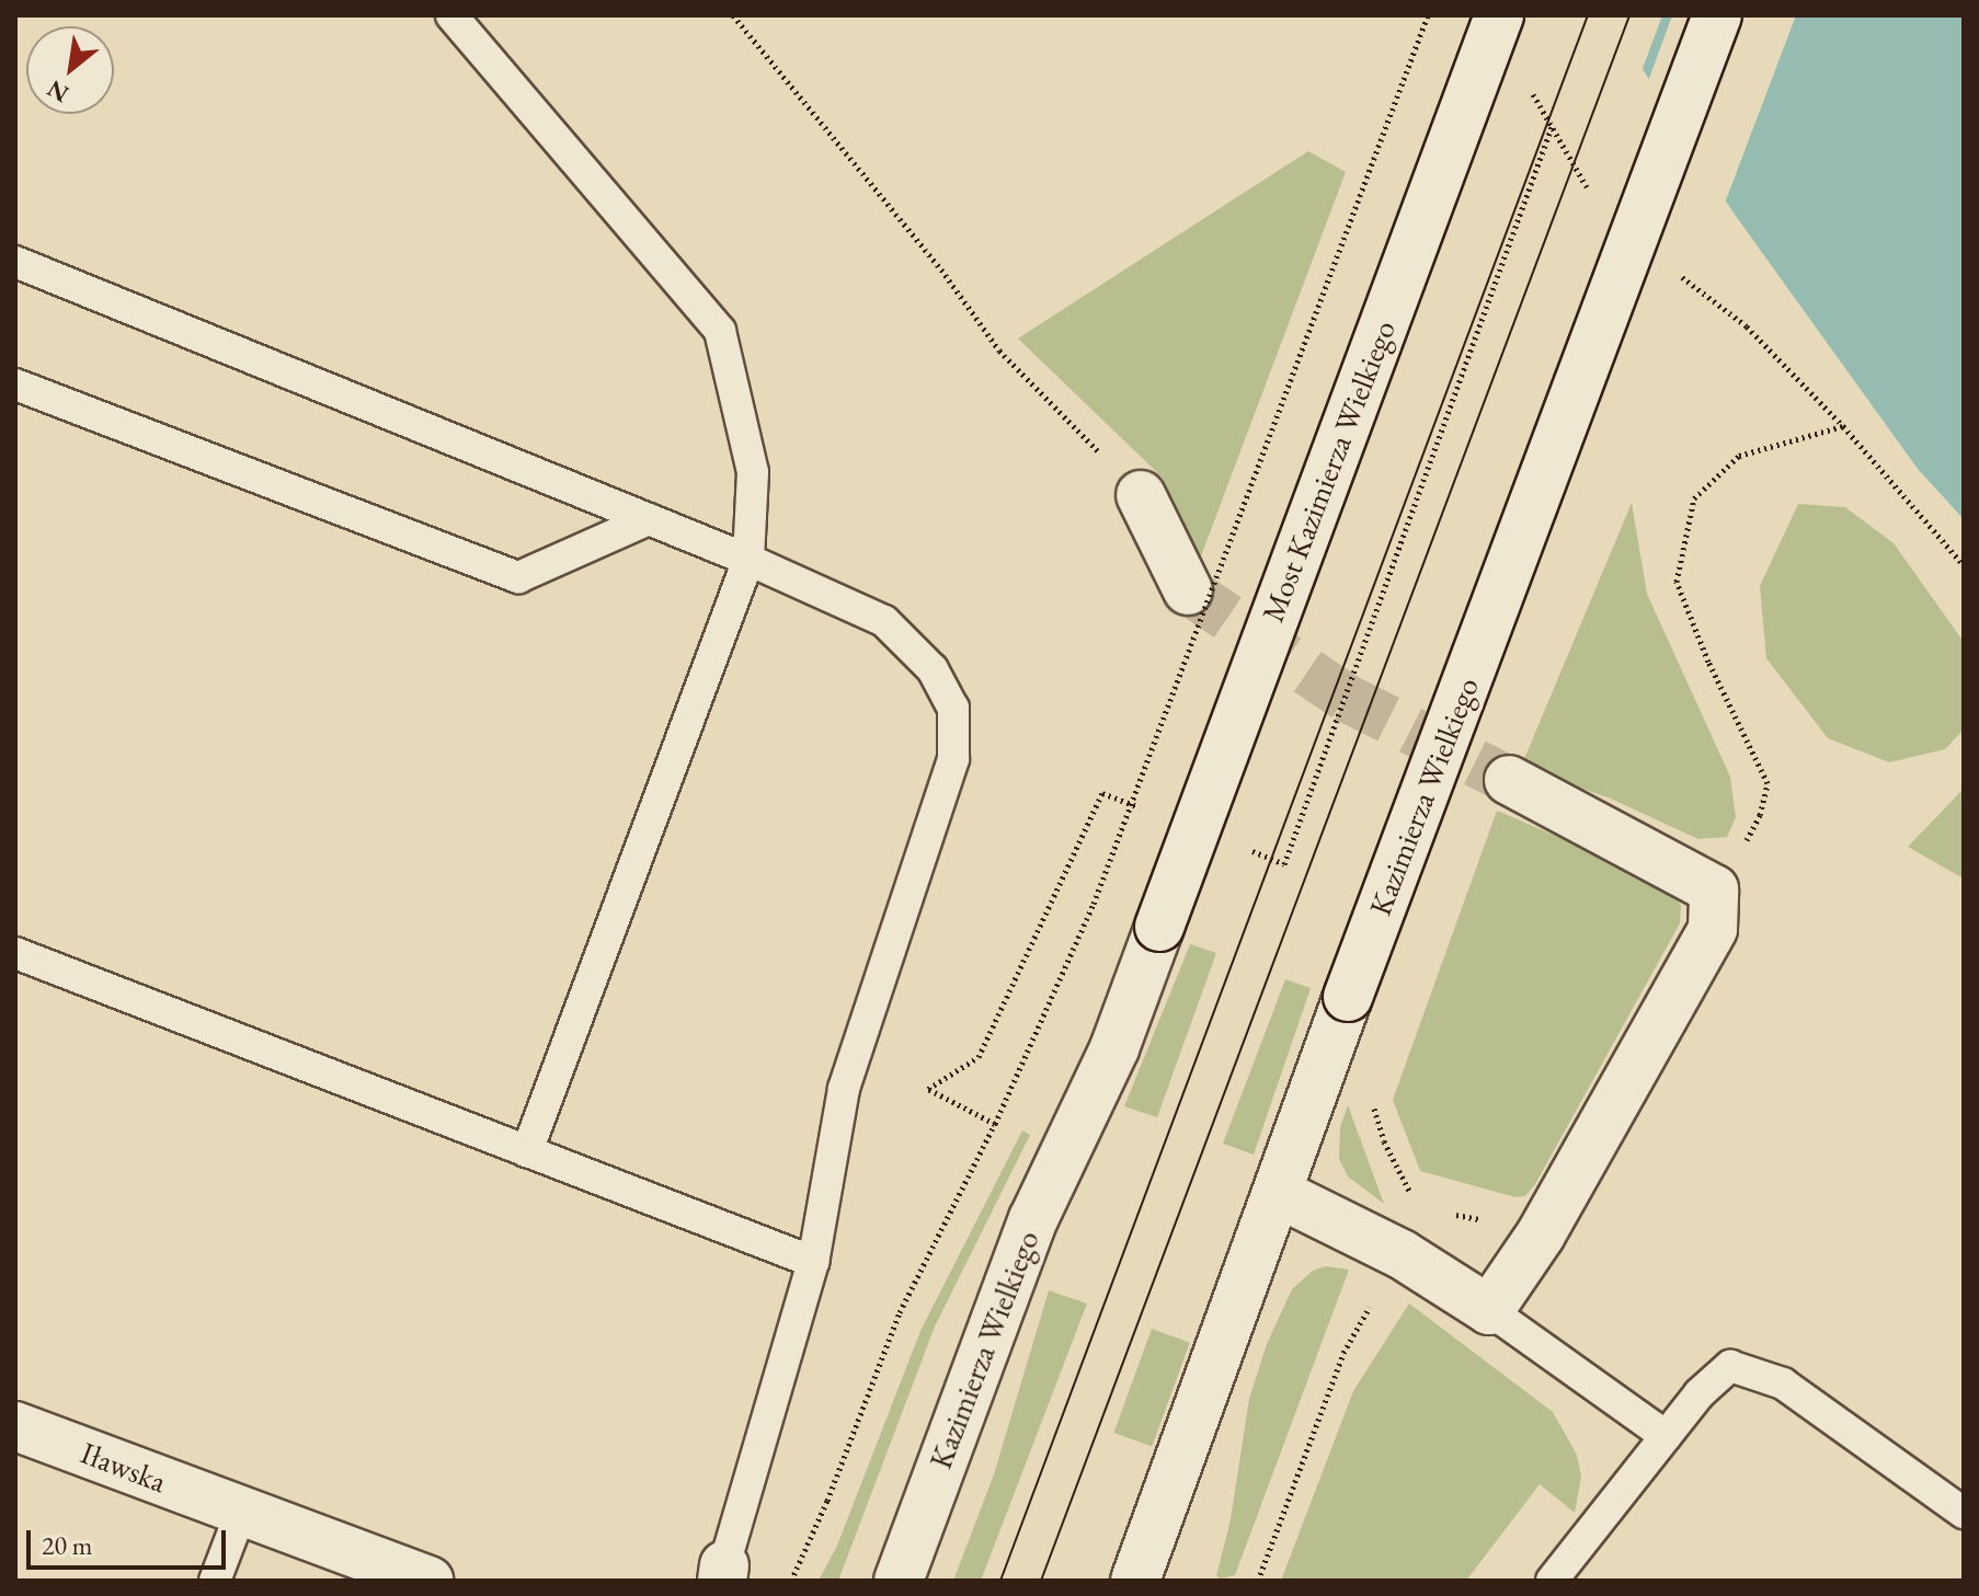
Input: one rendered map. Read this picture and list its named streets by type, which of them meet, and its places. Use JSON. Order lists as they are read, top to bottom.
{
  "streets": {
    "main road": ["Most Kazimierza Wielkiego", "Kazimierza Wielkiego", "Iławska"]
  },
  "crossings": [
    ["Most Kazimierza Wielkiego", "Kazimierza Wielkiego"]
  ],
  "scale_bar": "20 m",
  "north": "bottom left"
}
